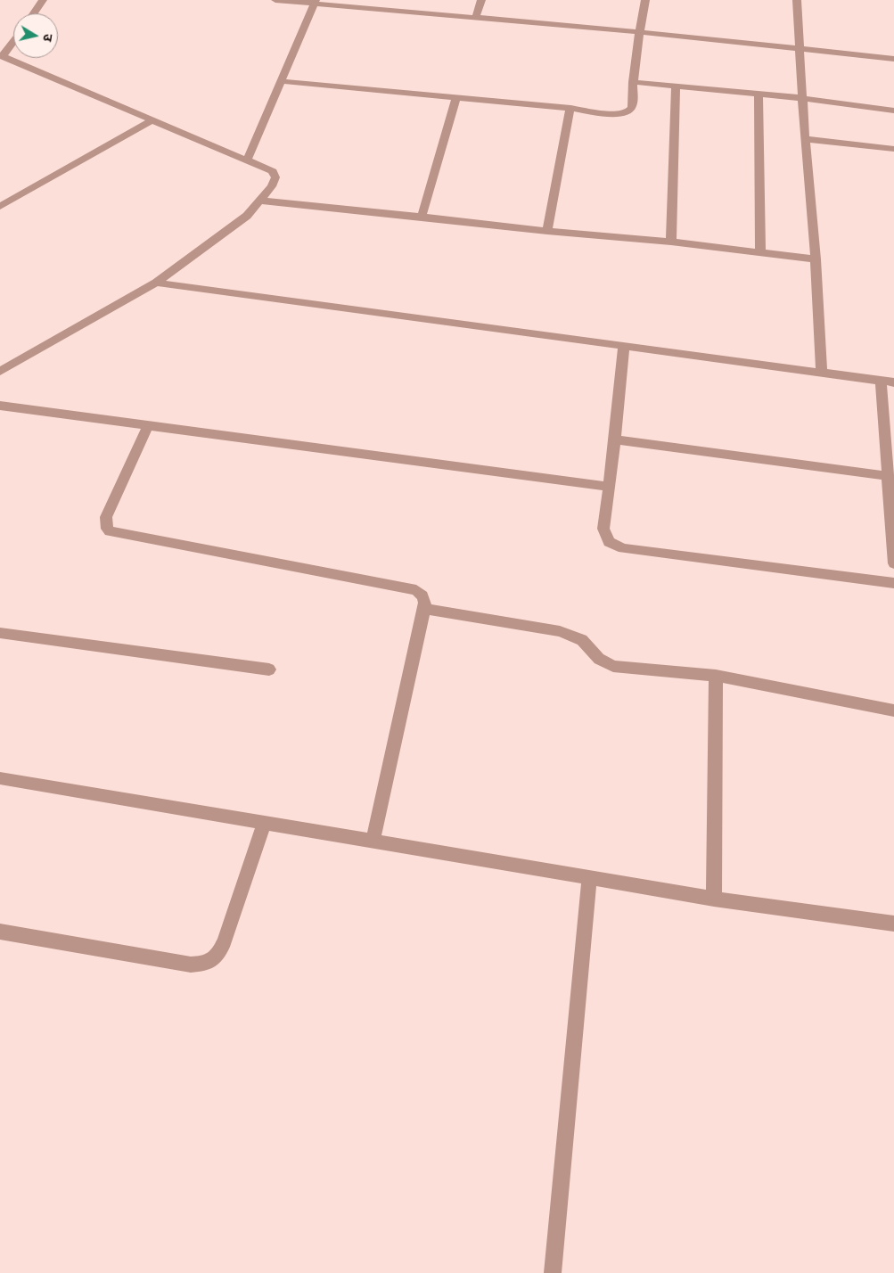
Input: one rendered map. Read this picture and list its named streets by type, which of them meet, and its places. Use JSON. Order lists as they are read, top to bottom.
{
  "north": "right"
}
